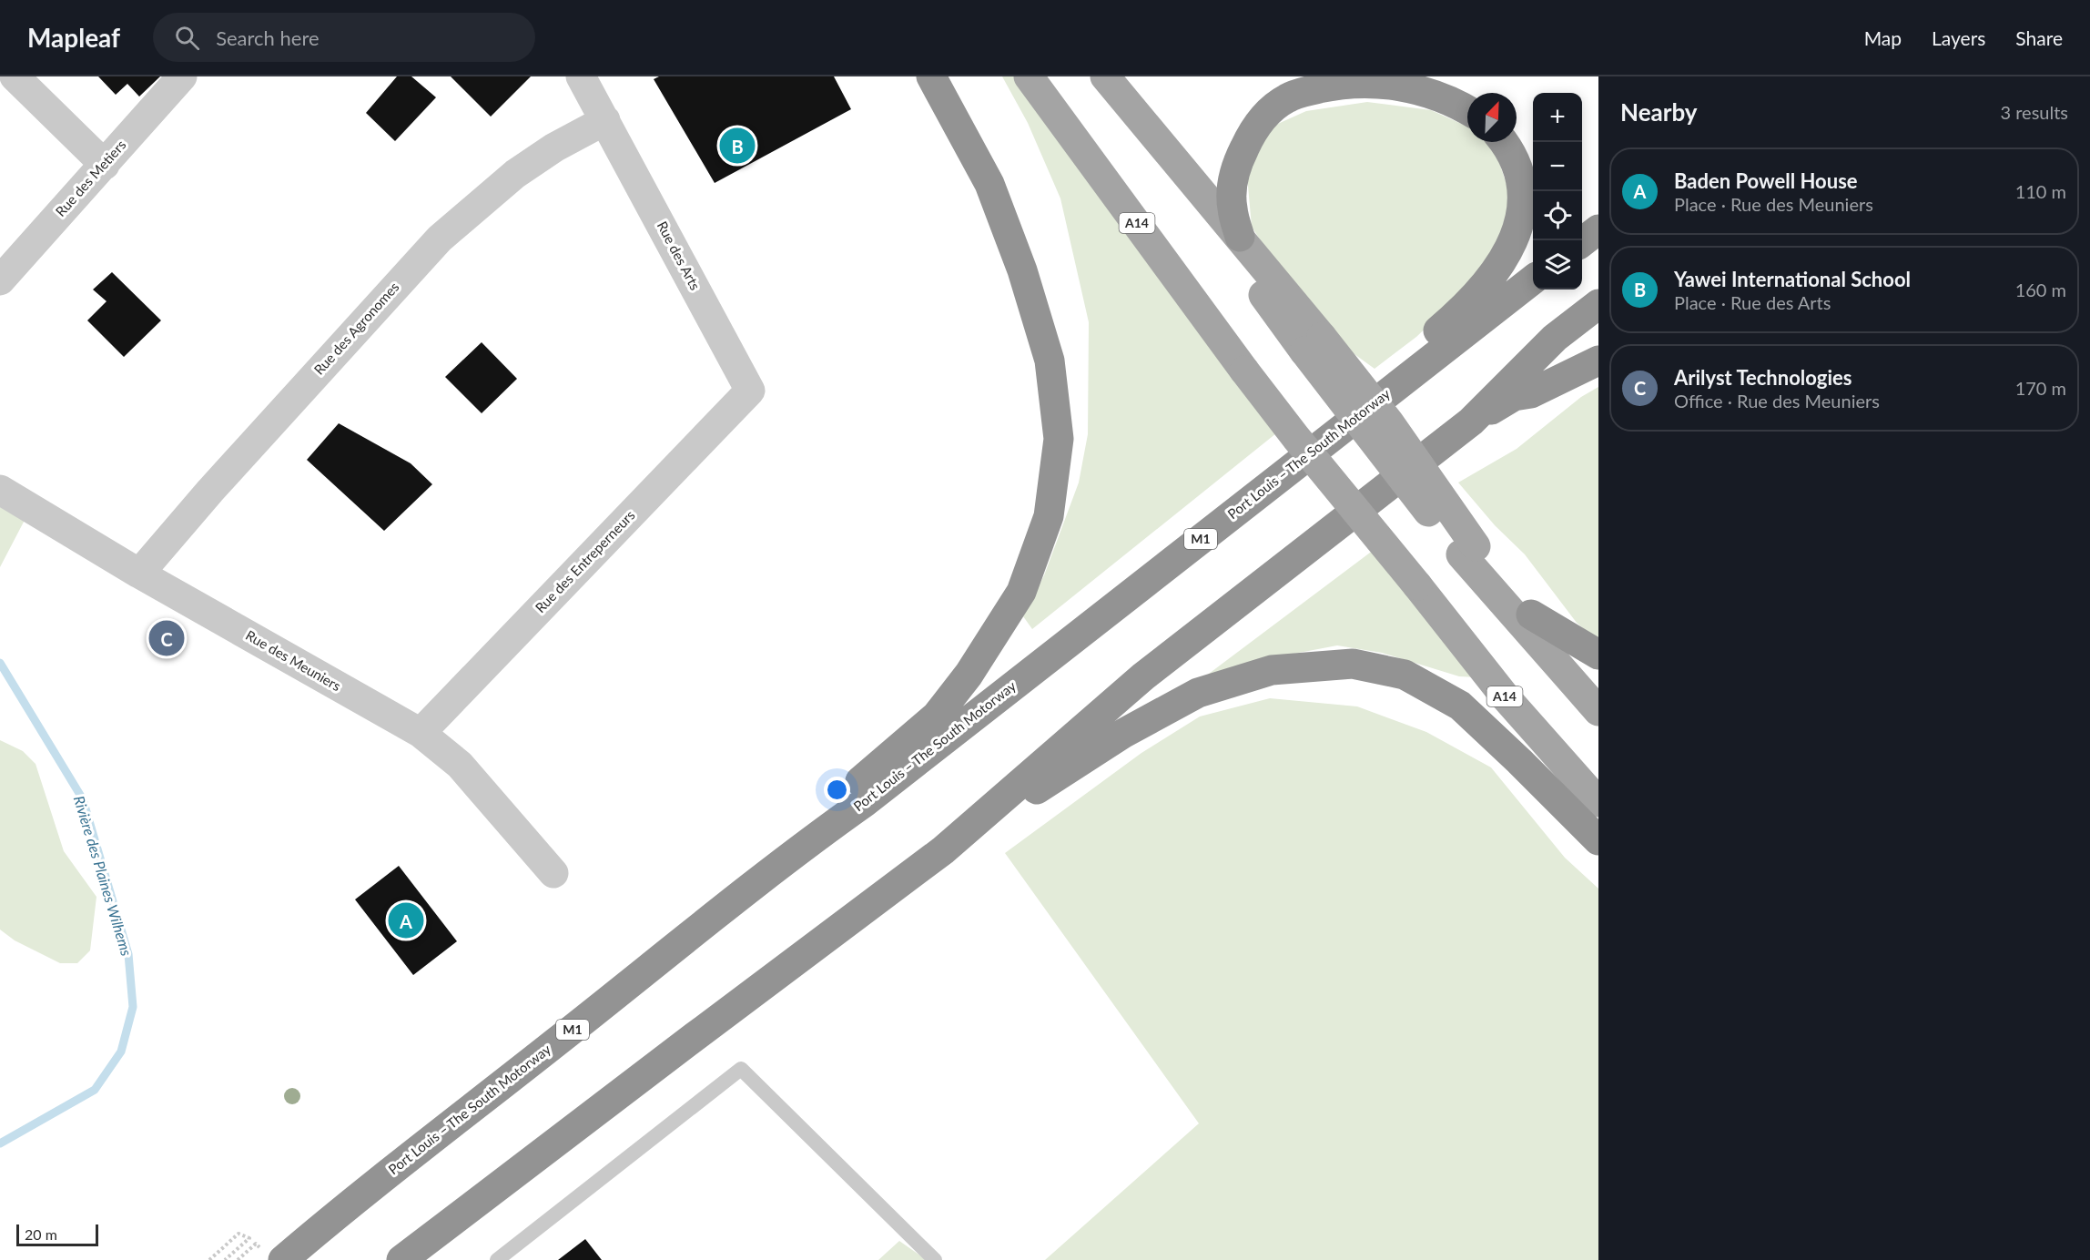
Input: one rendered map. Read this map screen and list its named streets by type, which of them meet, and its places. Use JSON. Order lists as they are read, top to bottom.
{
  "streets": {
    "highway": ["Port Louis – The South Motorway", "M1"],
    "main road": ["A14"],
    "street": [
      "Rue des Metiers",
      "Rue des Arts",
      "Rue des Agronomes",
      "Rue des Entreperneurs",
      "Rue des Meuniers"
    ]
  },
  "crossings": [
    ["Rue des Arts", "Rue des Agronomes"],
    ["Rue des Arts", "Rue des Entreperneurs"],
    ["Rue des Agronomes", "Rue des Meuniers"],
    ["Rue des Entreperneurs", "Rue des Meuniers"]
  ],
  "water": ["Rivière des Plaines Wilhems"],
  "scale_bar": "20 m",
  "north": "top right",
  "page": {
    "header": "Mapleaf",
    "search": "Search here",
    "nav": ["Map", "Layers", "Share"],
    "heading": ["Nearby", "3 results"],
    "map_buttons": ["+", "−"],
    "pins": ["B", "C", "A"],
    "list": [
      {
        "mark": "A",
        "name": "Baden Powell House",
        "note": "Place · Rue des Meuniers",
        "value": "110 m"
      },
      {
        "mark": "B",
        "name": "Yawei International School",
        "note": "Place · Rue des Arts",
        "value": "160 m"
      },
      {
        "mark": "C",
        "name": "Arilyst Technologies",
        "note": "Office · Rue des Meuniers",
        "value": "170 m"
      }
    ],
    "scale": "20 m"
  }
}
